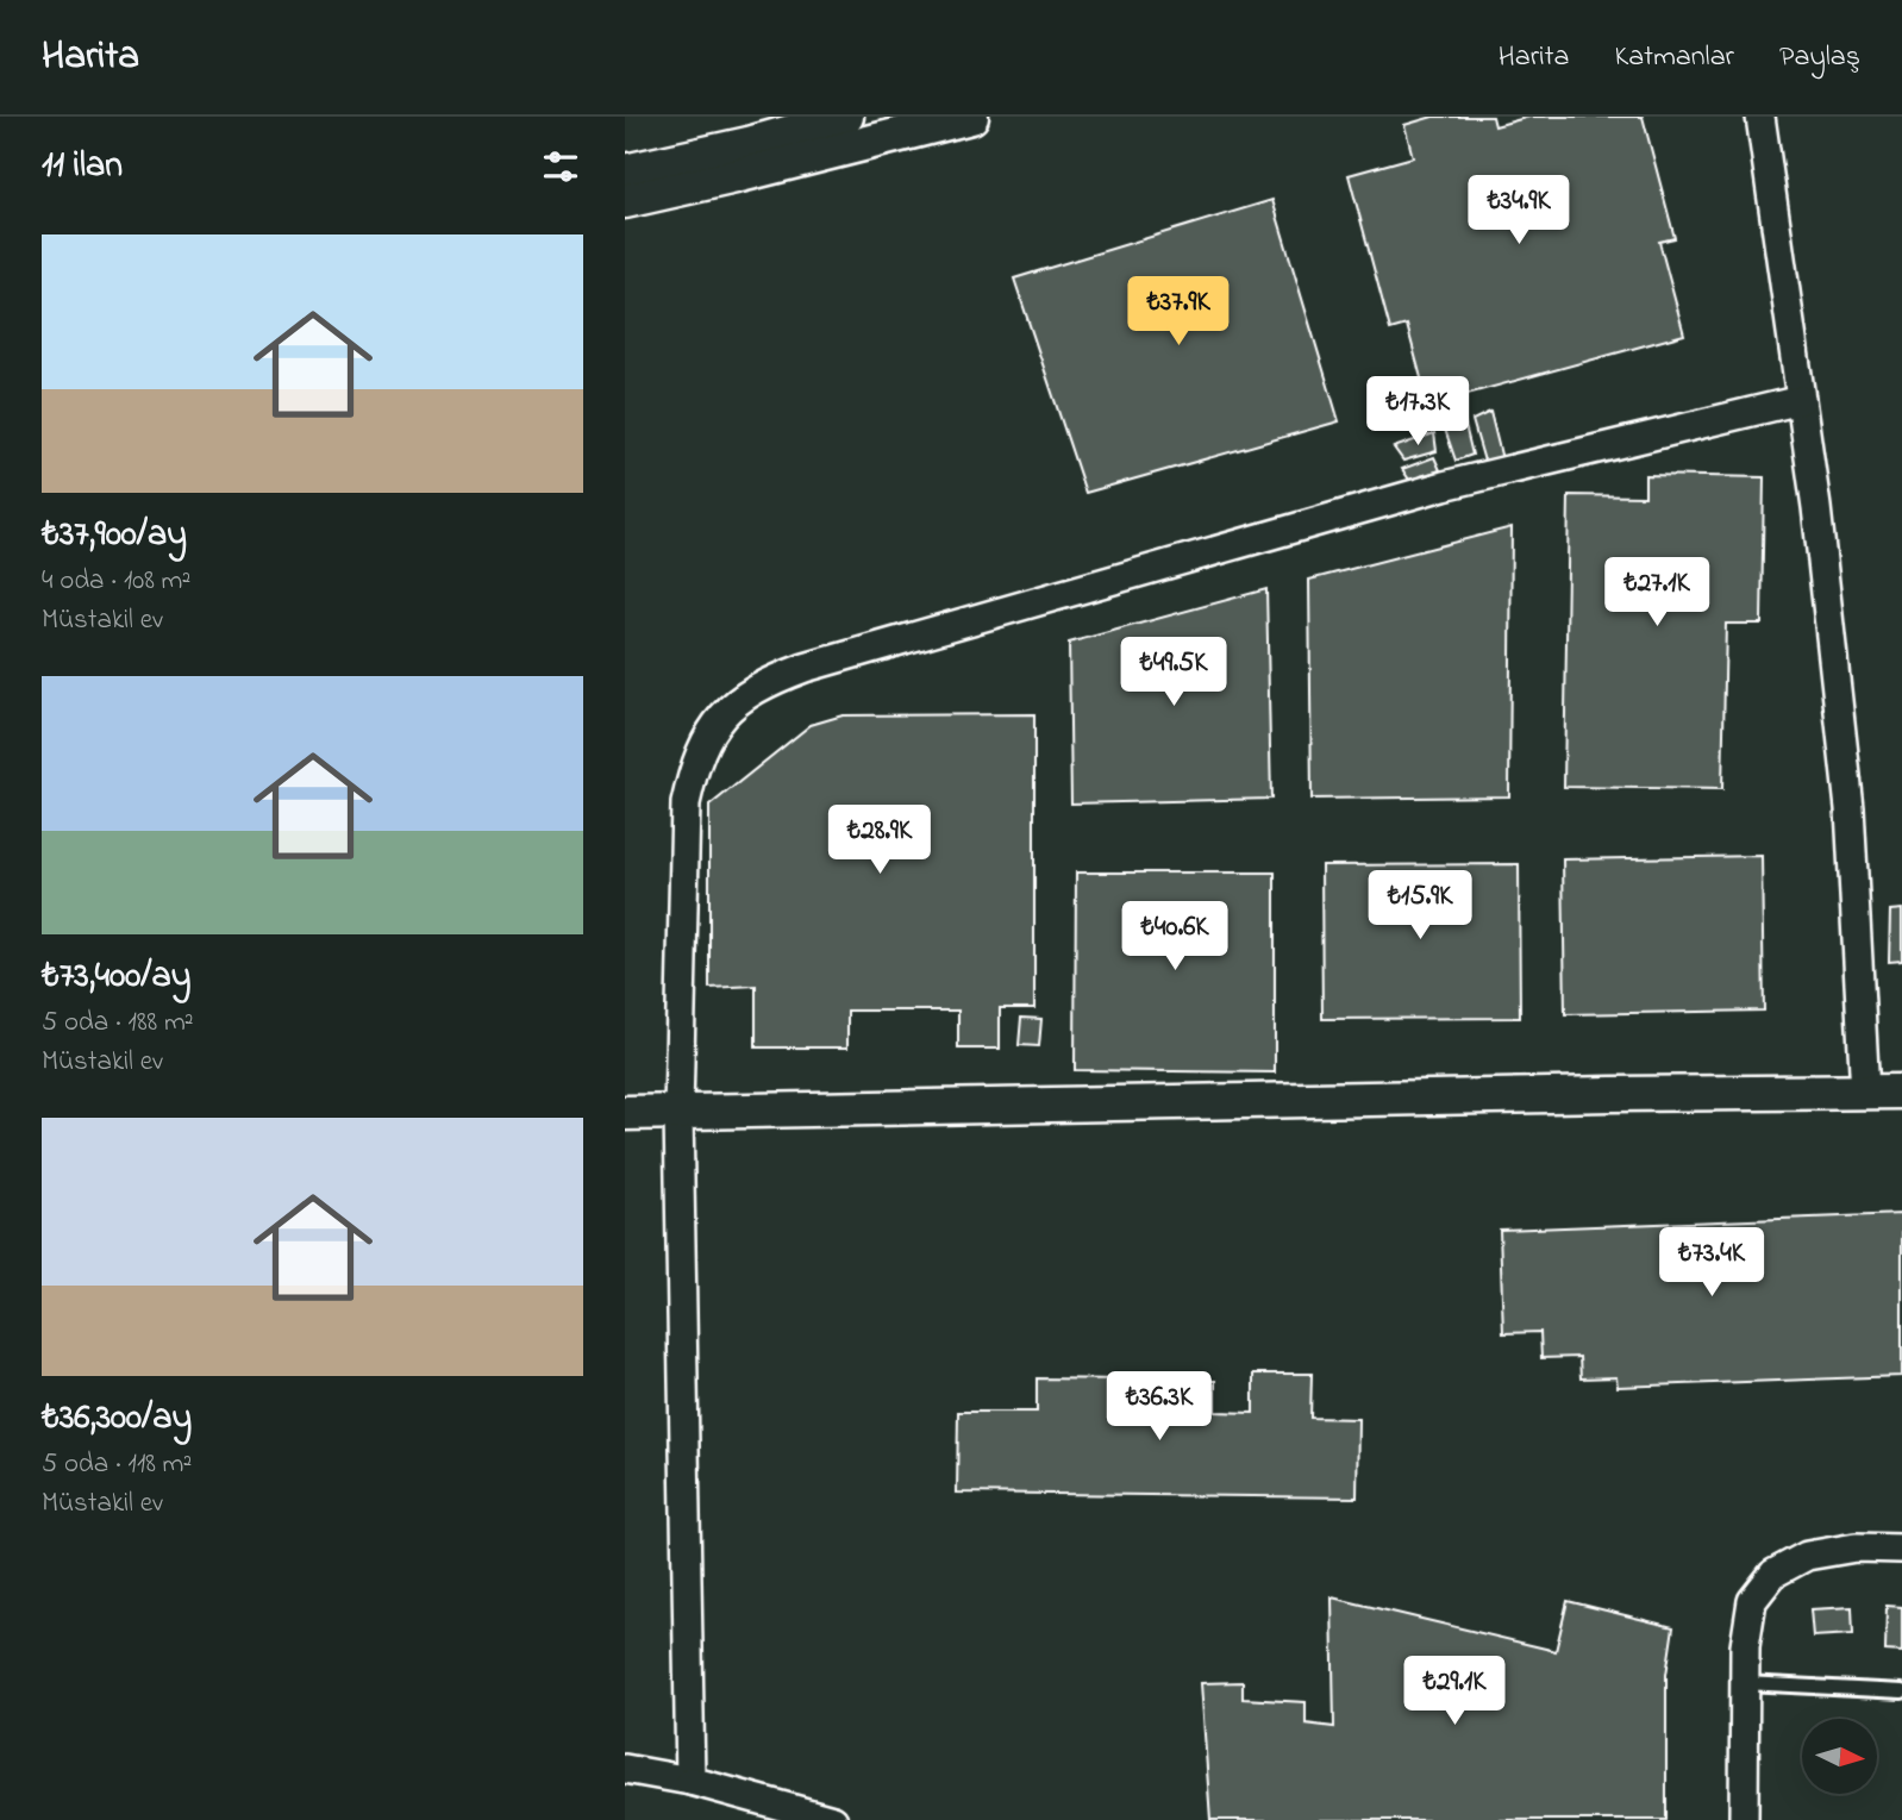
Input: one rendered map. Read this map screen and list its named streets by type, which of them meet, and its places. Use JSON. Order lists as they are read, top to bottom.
{
  "north": "right",
  "page": {
    "header": "Harita",
    "nav": ["Harita", "Katmanlar", "Paylaş"],
    "heading": "11 ilan",
    "price": [
      "₺34.9K",
      "₺37.9K",
      "₺17.3K",
      "₺27.1K",
      "₺49.5K",
      "₺28.9K",
      "₺15.9K",
      "₺40.6K",
      "₺73.4K",
      "₺36.3K",
      "₺29.1K"
    ],
    "list": [
      {
        "name": "₺37,900/ay",
        "note": "4 oda · 108 m² · Müstakil ev"
      },
      {
        "name": "₺73,400/ay",
        "note": "5 oda · 188 m² · Müstakil ev"
      },
      {
        "name": "₺36,300/ay",
        "note": "5 oda · 118 m² · Müstakil ev"
      }
    ]
  }
}
